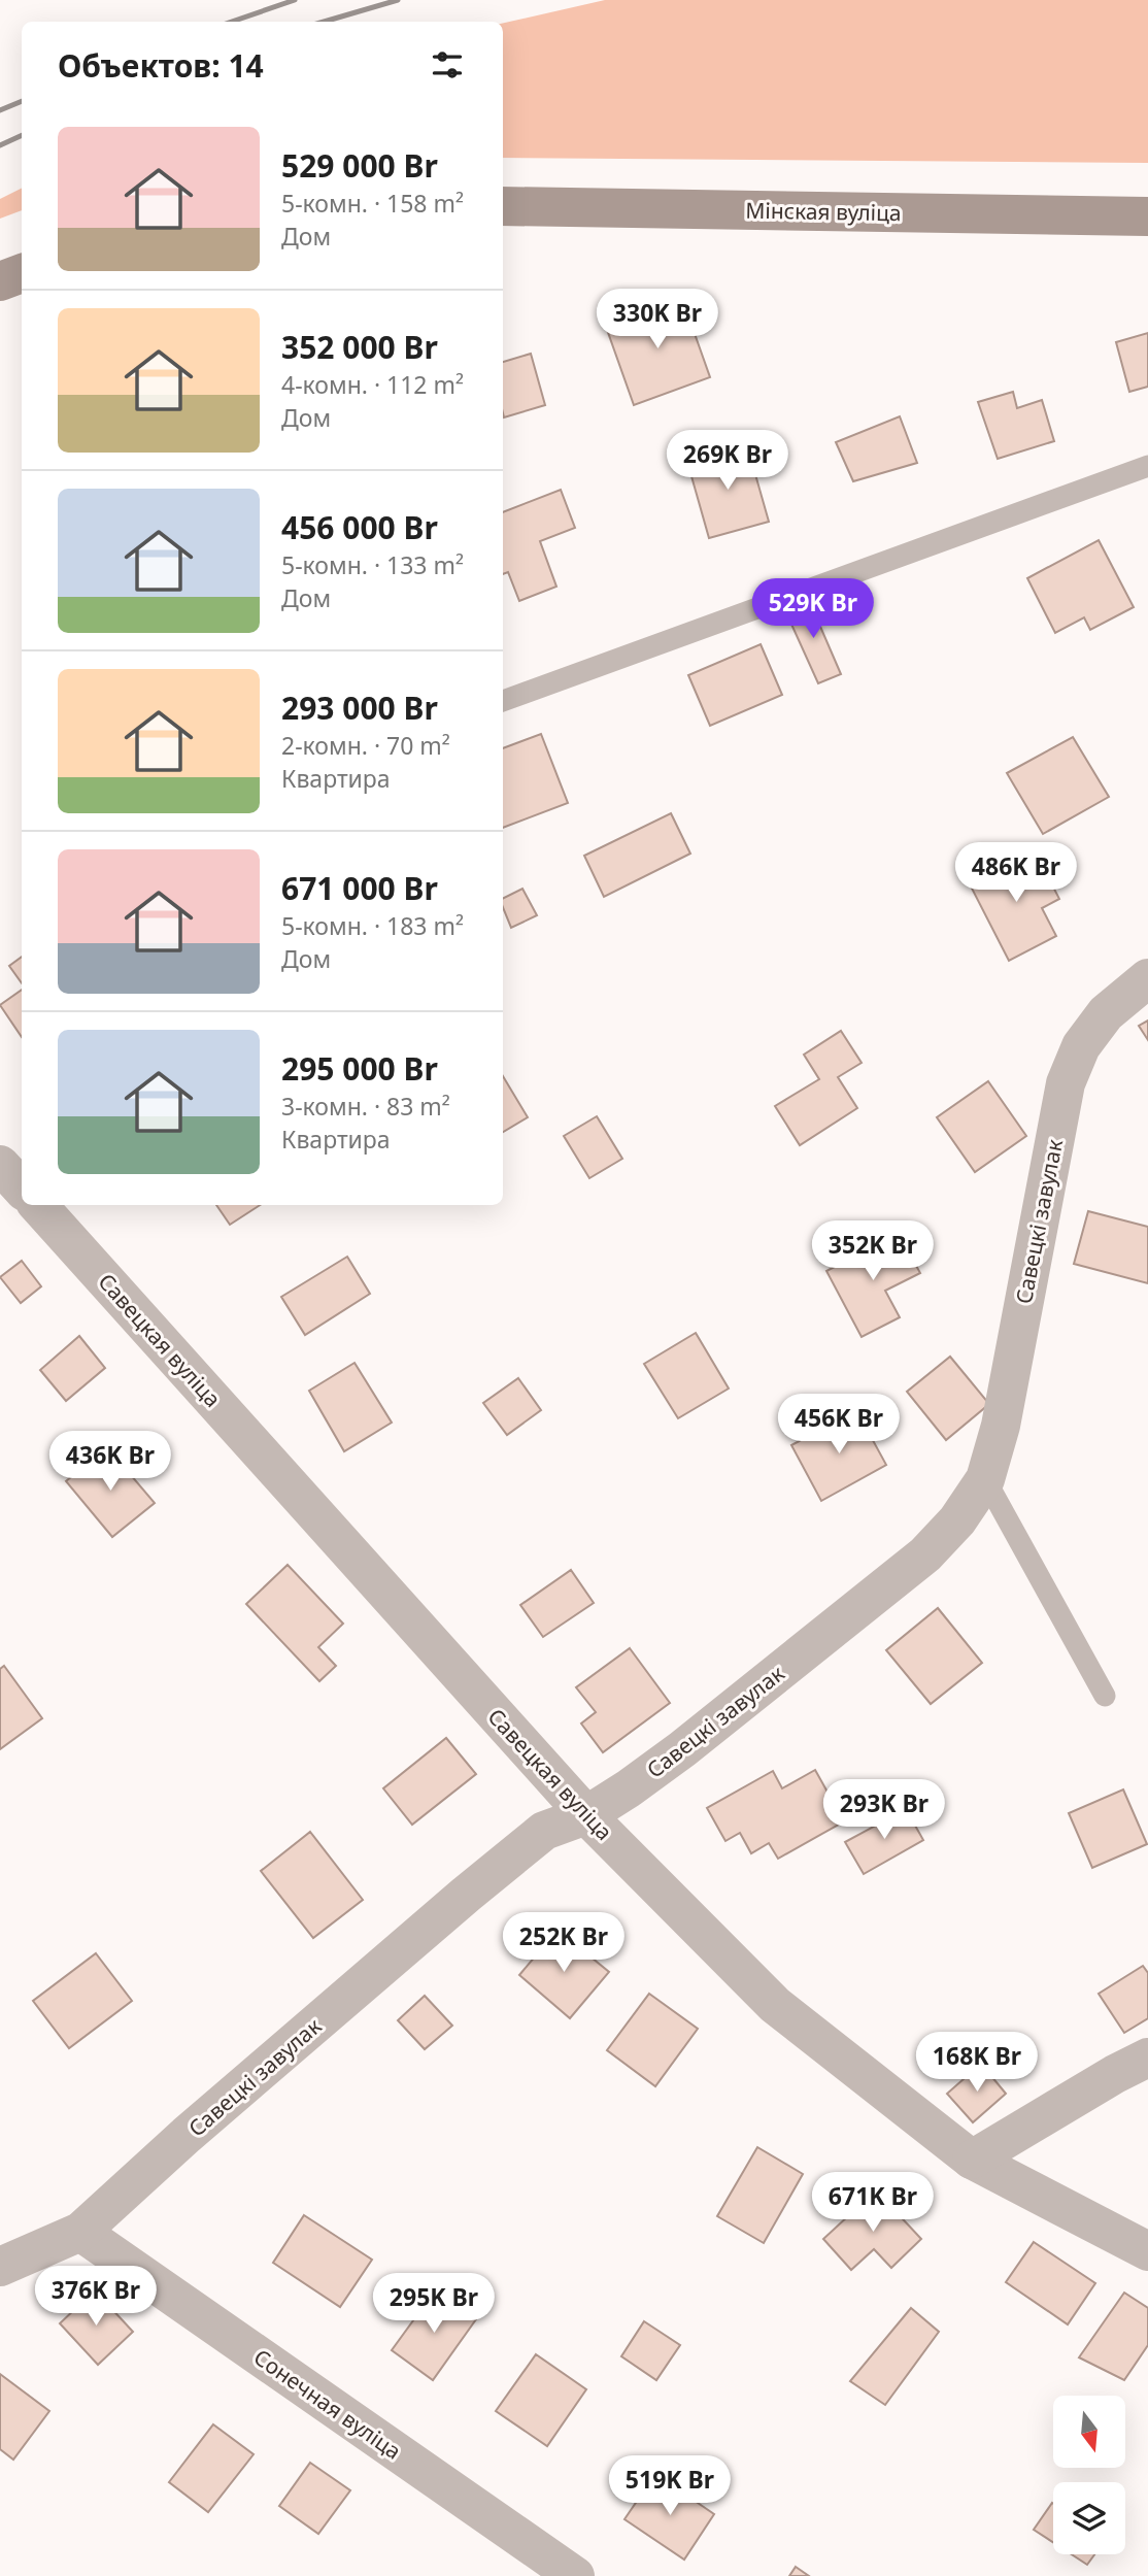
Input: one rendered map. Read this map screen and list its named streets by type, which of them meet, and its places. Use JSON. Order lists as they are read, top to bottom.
{
  "streets": {
    "street": [
      "Мінская вуліца",
      "Савецкі завулак",
      "Савецкая вуліца",
      "Сонечная вуліца"
    ]
  },
  "crossings": [
    ["Савецкі завулак", "Савецкая вуліца"],
    ["Савецкі завулак", "Сонечная вуліца"]
  ],
  "north": "bottom",
  "page": {
    "heading": "Объектов: 14",
    "list": [
      {
        "name": "529 000 Br",
        "note": "5-комн. · 158 m² · Дом"
      },
      {
        "name": "352 000 Br",
        "note": "4-комн. · 112 m² · Дом"
      },
      {
        "name": "456 000 Br",
        "note": "5-комн. · 133 m² · Дом"
      },
      {
        "name": "293 000 Br",
        "note": "2-комн. · 70 m² · Квартира"
      },
      {
        "name": "671 000 Br",
        "note": "5-комн. · 183 m² · Дом"
      },
      {
        "name": "295 000 Br",
        "note": "3-комн. · 83 m² · Квартира"
      }
    ],
    "price": [
      "330K Br",
      "269K Br",
      "529K Br",
      "486K Br",
      "352K Br",
      "456K Br",
      "436K Br",
      "293K Br",
      "252K Br",
      "168K Br",
      "671K Br",
      "376K Br",
      "295K Br",
      "519K Br"
    ]
  }
}
